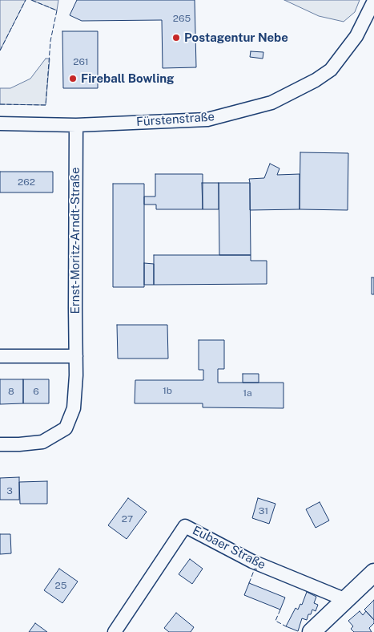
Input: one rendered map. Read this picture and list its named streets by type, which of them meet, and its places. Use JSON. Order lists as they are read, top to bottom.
{
  "streets": {
    "street": ["Fürstenstraße", "Ernst-Moritz-Arndt-Straße", "Eubaer Straße"]
  },
  "crossings": [
    ["Fürstenstraße", "Ernst-Moritz-Arndt-Straße"]
  ],
  "places": ["Postagentur Nebe", "Fireball Bowling"],
  "house_numbers": [
    "265",
    "261",
    "262",
    "1b",
    "8",
    "6",
    "1a",
    "3",
    "31",
    "27",
    "25"
  ]
}
